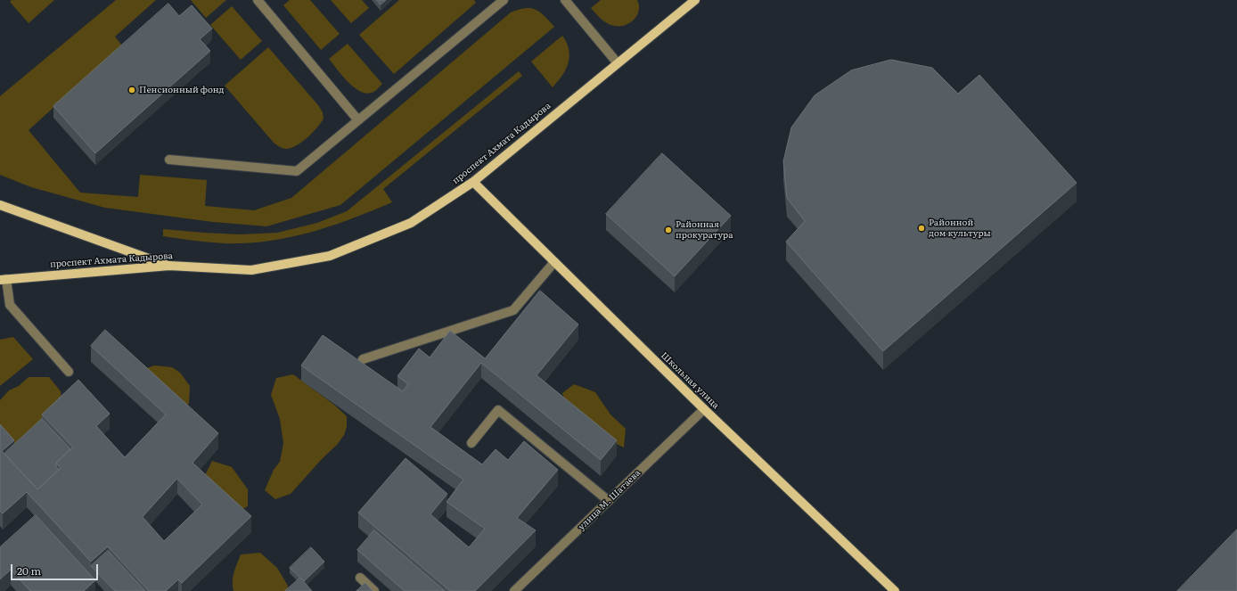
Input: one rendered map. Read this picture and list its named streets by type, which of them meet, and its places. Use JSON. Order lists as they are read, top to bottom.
{
  "streets": {
    "main road": ["проспект Ахмата Кадырова", "Школьная улица"],
    "street": ["улица М. Шатаева"]
  },
  "crossings": [
    ["проспект Ахмата Кадырова", "Школьная улица"],
    ["Школьная улица", "улица М. Шатаева"]
  ],
  "places": ["Пенсионный фонд", "Районной дом культуры", "Районная прокуратура"],
  "scale_bar": "20 m"
}
